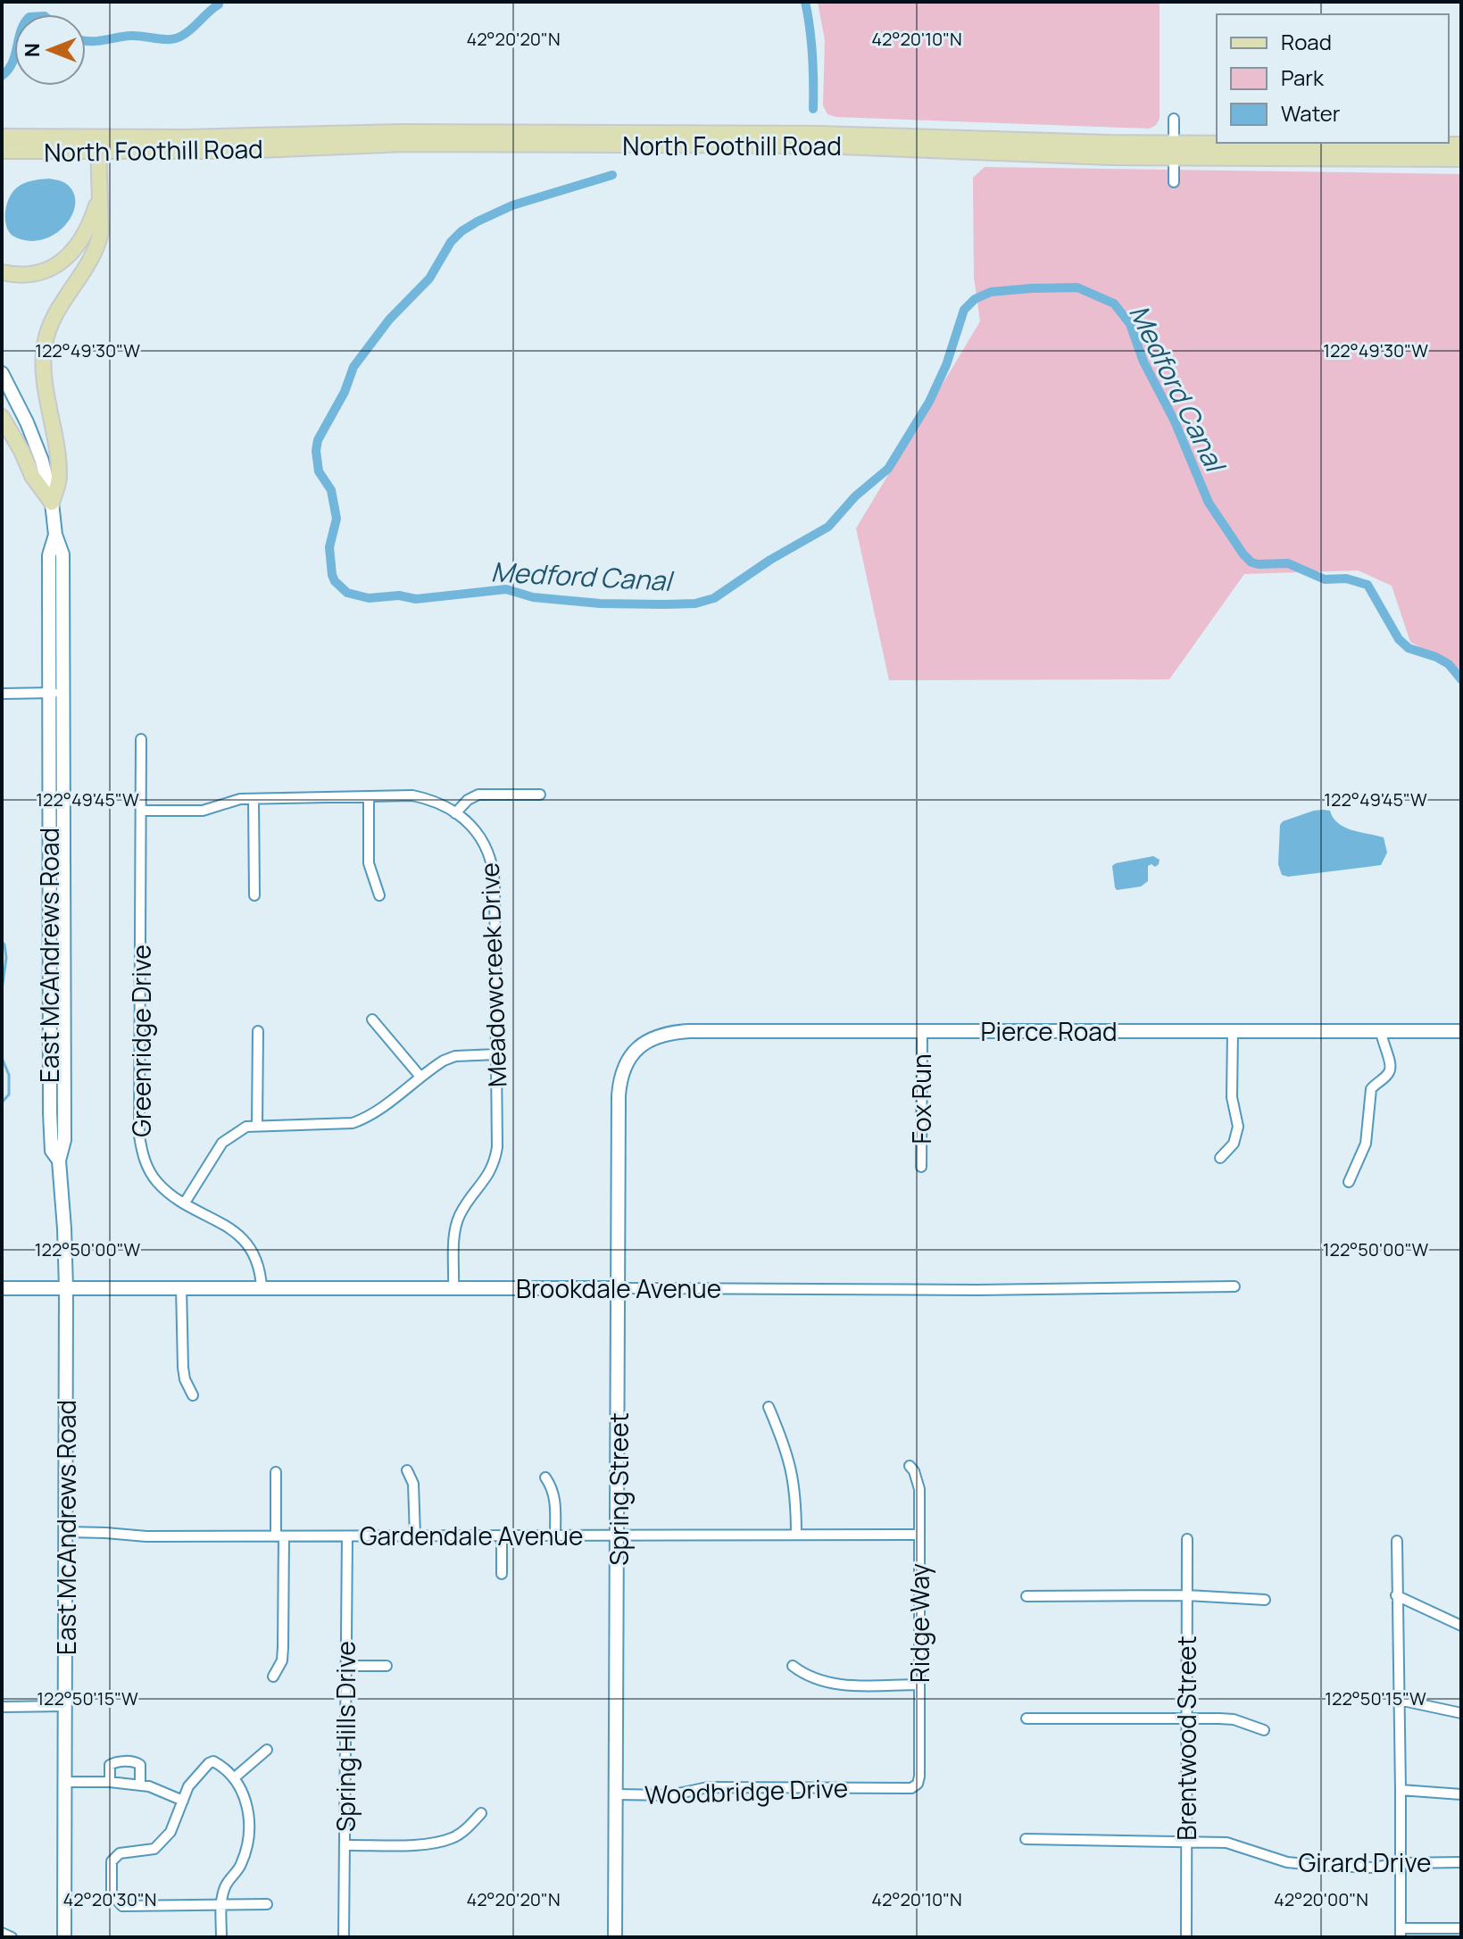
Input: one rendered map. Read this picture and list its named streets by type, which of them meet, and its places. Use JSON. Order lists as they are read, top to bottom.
{
  "streets": {
    "main road": ["North Foothill Road"],
    "street": [
      "East McAndrews Road",
      "Meadowcreek Drive",
      "Pierce Road",
      "Greenridge Drive",
      "Fox Run",
      "Brookdale Avenue",
      "Spring Street",
      "Gardendale Avenue",
      "Ridge Way",
      "Spring Hills Drive",
      "Brentwood Street",
      "Woodbridge Drive",
      "Girard Drive"
    ]
  },
  "crossings": [
    ["East McAndrews Road", "Brookdale Avenue"],
    ["East McAndrews Road", "Gardendale Avenue"],
    ["Meadowcreek Drive", "Greenridge Drive"],
    ["Meadowcreek Drive", "Brookdale Avenue"],
    ["Pierce Road", "Fox Run"],
    ["Pierce Road", "Spring Street"],
    ["Greenridge Drive", "Brookdale Avenue"],
    ["Brookdale Avenue", "Spring Street"],
    ["Spring Street", "Gardendale Avenue"],
    ["Spring Street", "Woodbridge Drive"],
    ["Gardendale Avenue", "Ridge Way"],
    ["Gardendale Avenue", "Spring Hills Drive"],
    ["Ridge Way", "Woodbridge Drive"],
    ["Brentwood Street", "Girard Drive"]
  ],
  "water": ["Medford Canal"],
  "legend": ["Road", "Park", "Water"],
  "north": "left",
  "coordinates": [
    "42°20'20\"N",
    "42°20'10\"N",
    "122°49'30\"W",
    "122°49'45\"W",
    "122°50'00\"W",
    "122°50'15\"W",
    "42°20'30\"N",
    "42°20'00\"N"
  ]
}
